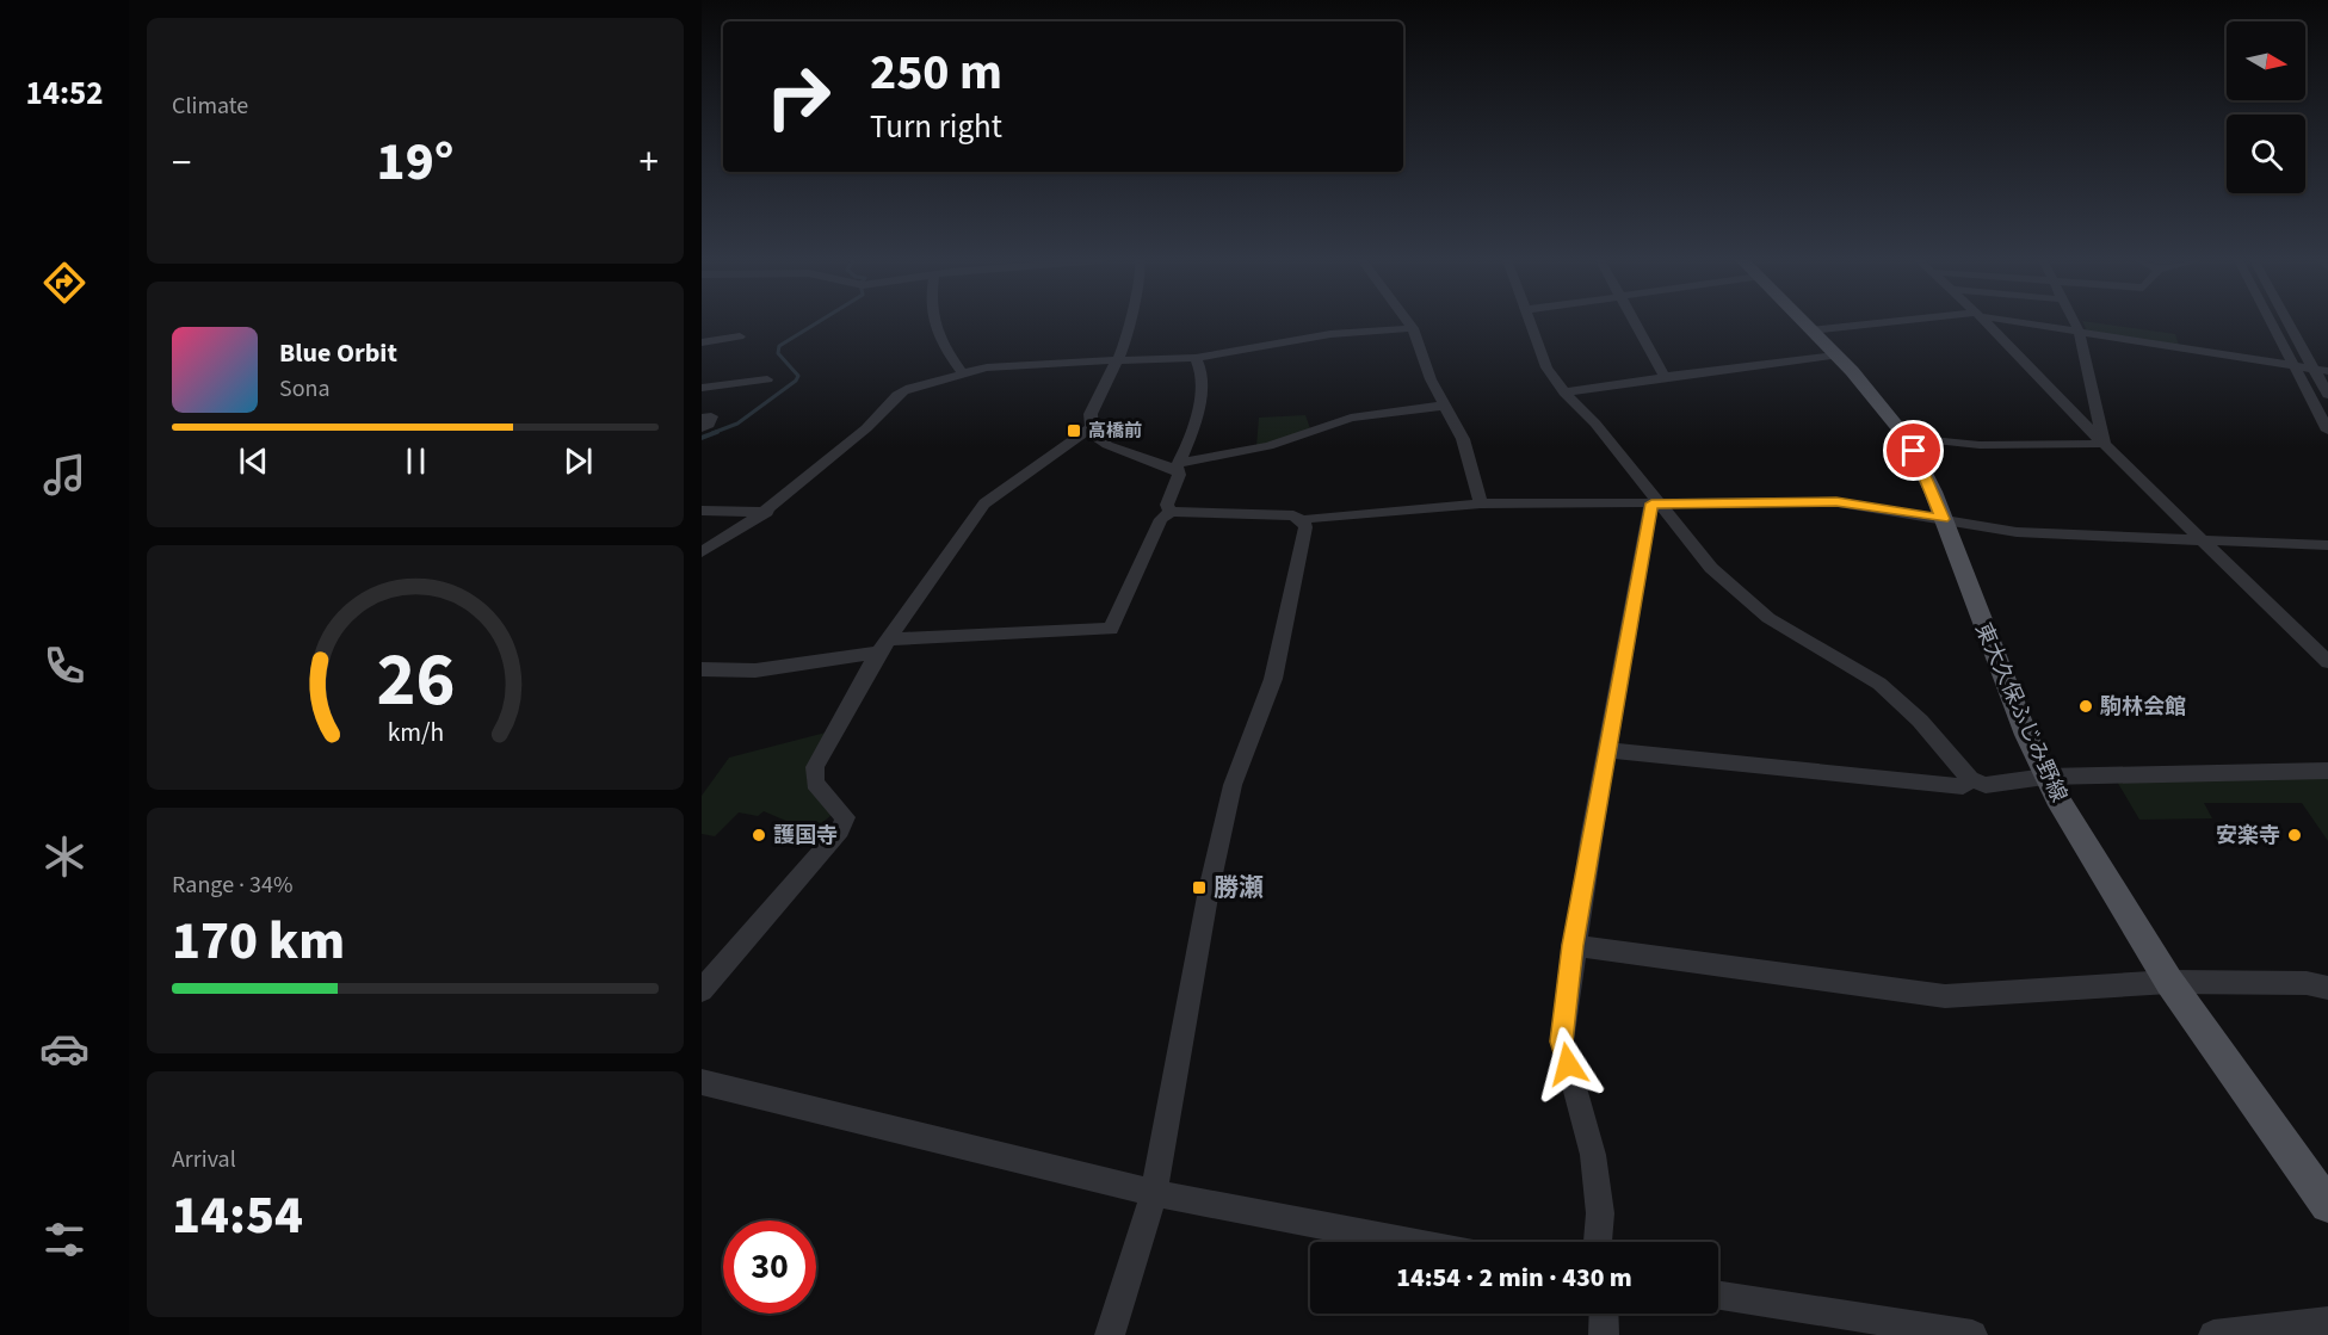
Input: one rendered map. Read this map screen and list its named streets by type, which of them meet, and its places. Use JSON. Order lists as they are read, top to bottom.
{
  "streets": {
    "main road": ["東大久保ふじみ野線"]
  },
  "places": {
    "transit": ["高橋前", "勝瀬"],
    "other": ["駒林会館", "護国寺", "安楽寺"]
  },
  "north": "right",
  "page": {
    "tabs": "14:52",
    "tile": [
      "Climate",
      ["Range · 34%", "170 km"],
      ["Arrival", "14:54"]
    ],
    "turn": ["250 m", "Turn right"],
    "heat": ["−", "19°", "+"],
    "song": ["Blue Orbit", "Sona"],
    "limit": "30",
    "trip": "14:54 · 2 min · 430 m",
    "gauge": ["26", "km/h"]
  }
}
